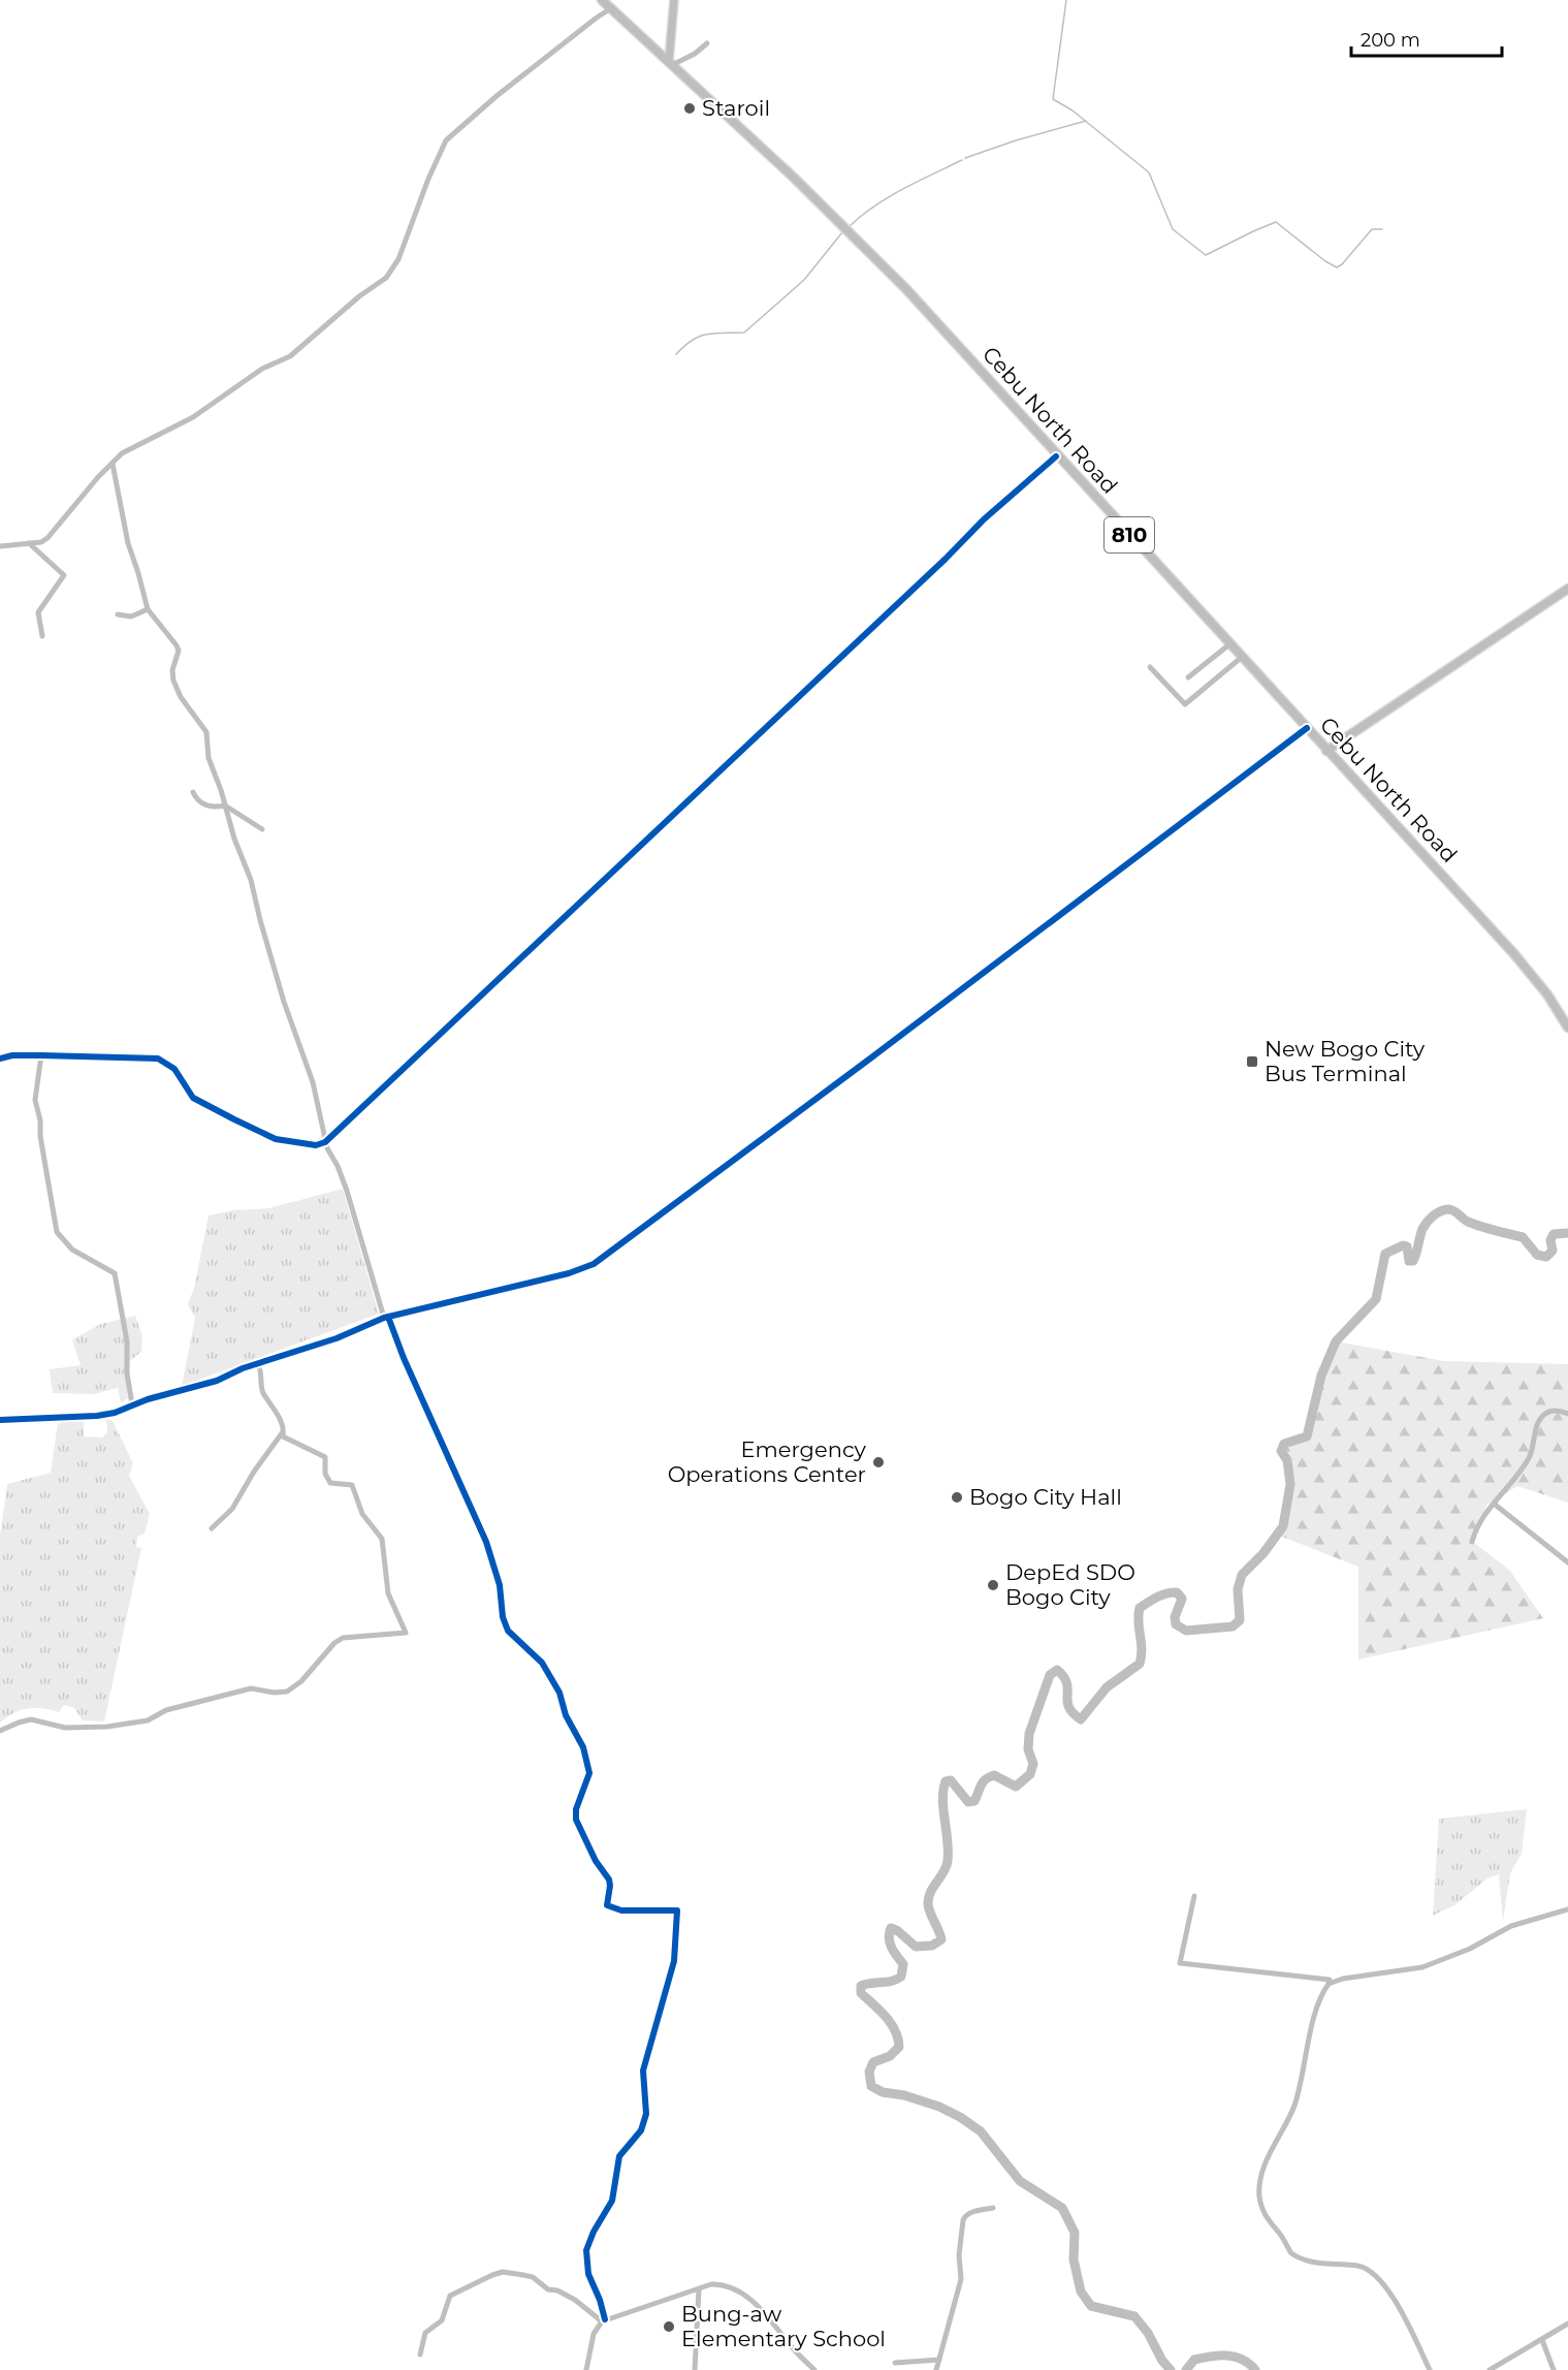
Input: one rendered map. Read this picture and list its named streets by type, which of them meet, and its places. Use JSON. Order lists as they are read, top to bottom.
{
  "streets": {
    "highway": ["Cebu North Road", "810"]
  },
  "places": {
    "other": [
      "Staroil",
      "Emergency Operations Center",
      "Bogo City Hall",
      "DepEd SDO Bogo City",
      "Bung-aw Elementary School"
    ],
    "transit": ["New Bogo City Bus Terminal"]
  },
  "scale_bar": "200 m"
}
